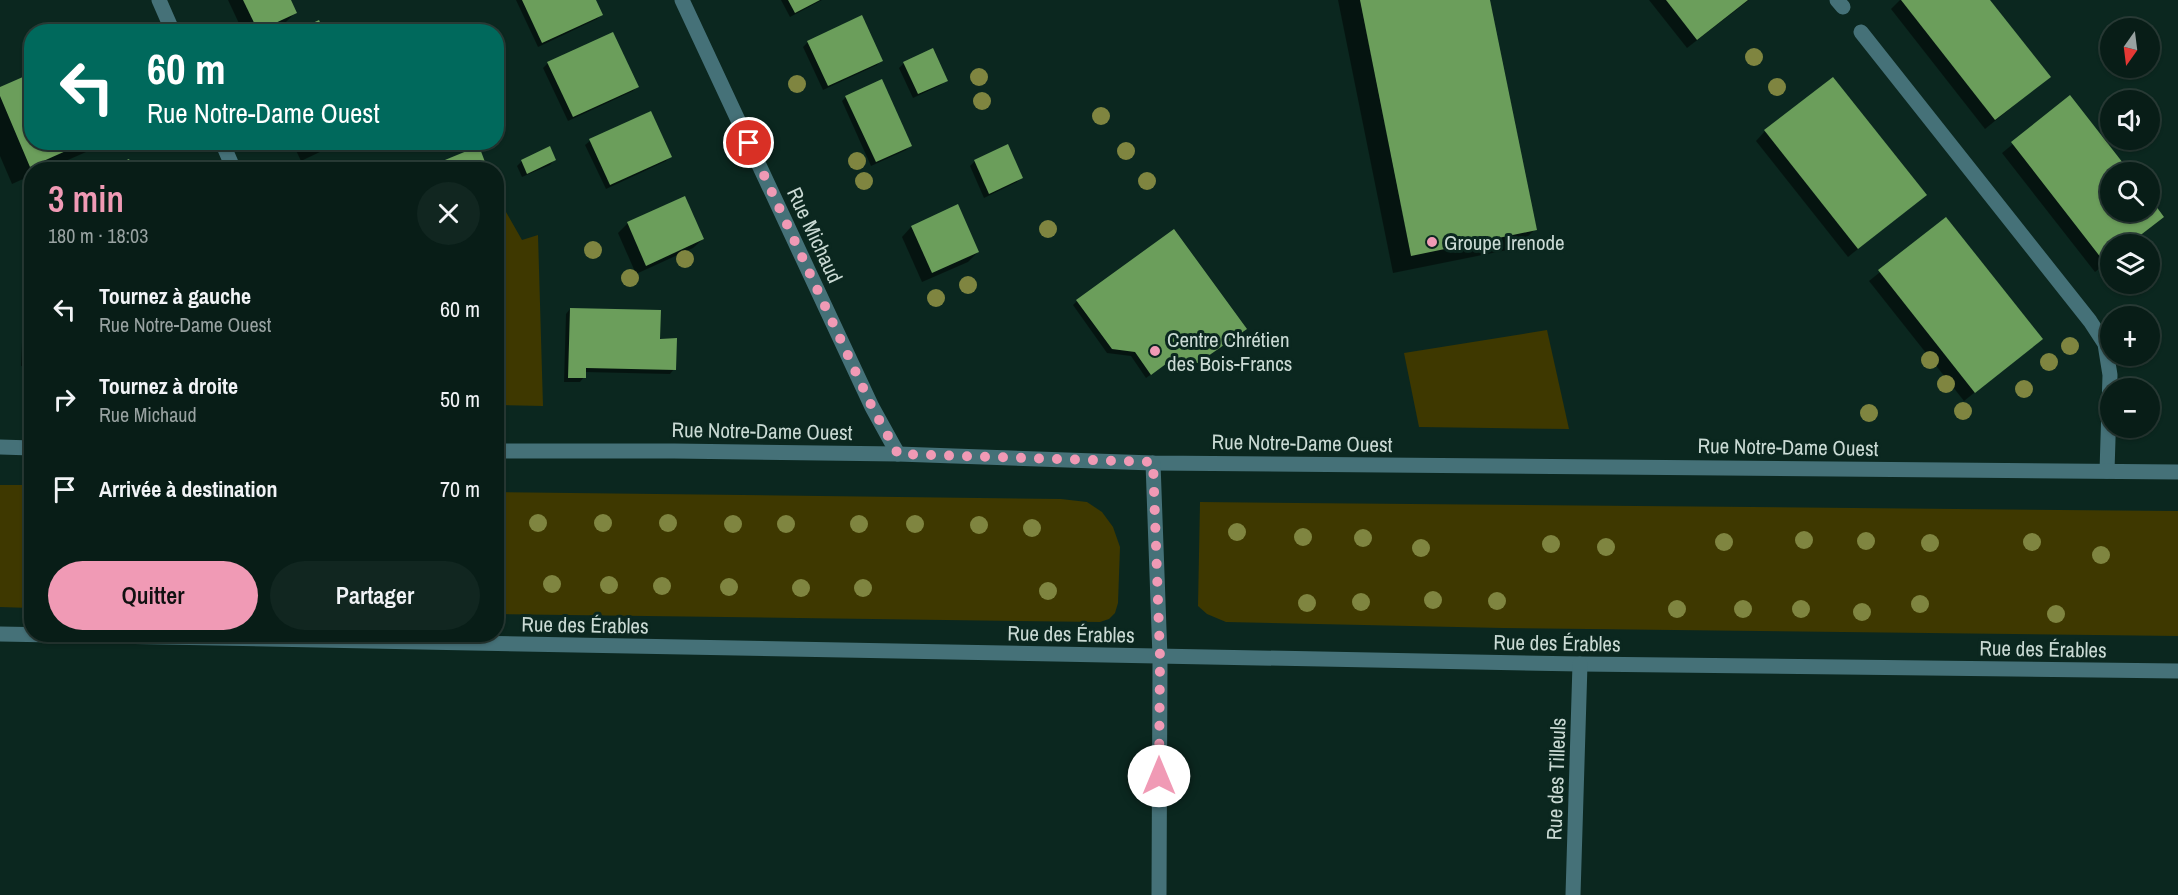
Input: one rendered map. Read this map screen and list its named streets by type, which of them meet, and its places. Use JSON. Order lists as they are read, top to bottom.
{
  "streets": {
    "street": [
      "Rue Michaud",
      "Rue Notre-Dame Ouest",
      "Rue des Érables",
      "Rue des Tilleuls"
    ]
  },
  "crossings": [
    ["Rue Michaud", "Rue Notre-Dame Ouest"],
    ["Rue des Érables", "Rue des Tilleuls"]
  ],
  "places": ["Groupe Irenode", "Centre Chrétien des Bois-Francs"],
  "north": "bottom",
  "page": {
    "map_buttons": ["+", "−"],
    "turn": ["60 m", "Rue Notre-Dame Ouest"],
    "heading": ["3 min", "180 m · 18:03"],
    "list": [
      {
        "name": "Tournez à gauche",
        "note": "Rue Notre-Dame Ouest",
        "value": "60 m"
      },
      {
        "name": "Tournez à droite",
        "note": "Rue Michaud",
        "value": "50 m"
      },
      {
        "name": "Arrivée à destination",
        "value": "70 m"
      }
    ],
    "buttons": ["Quitter", "Partager"]
  }
}
